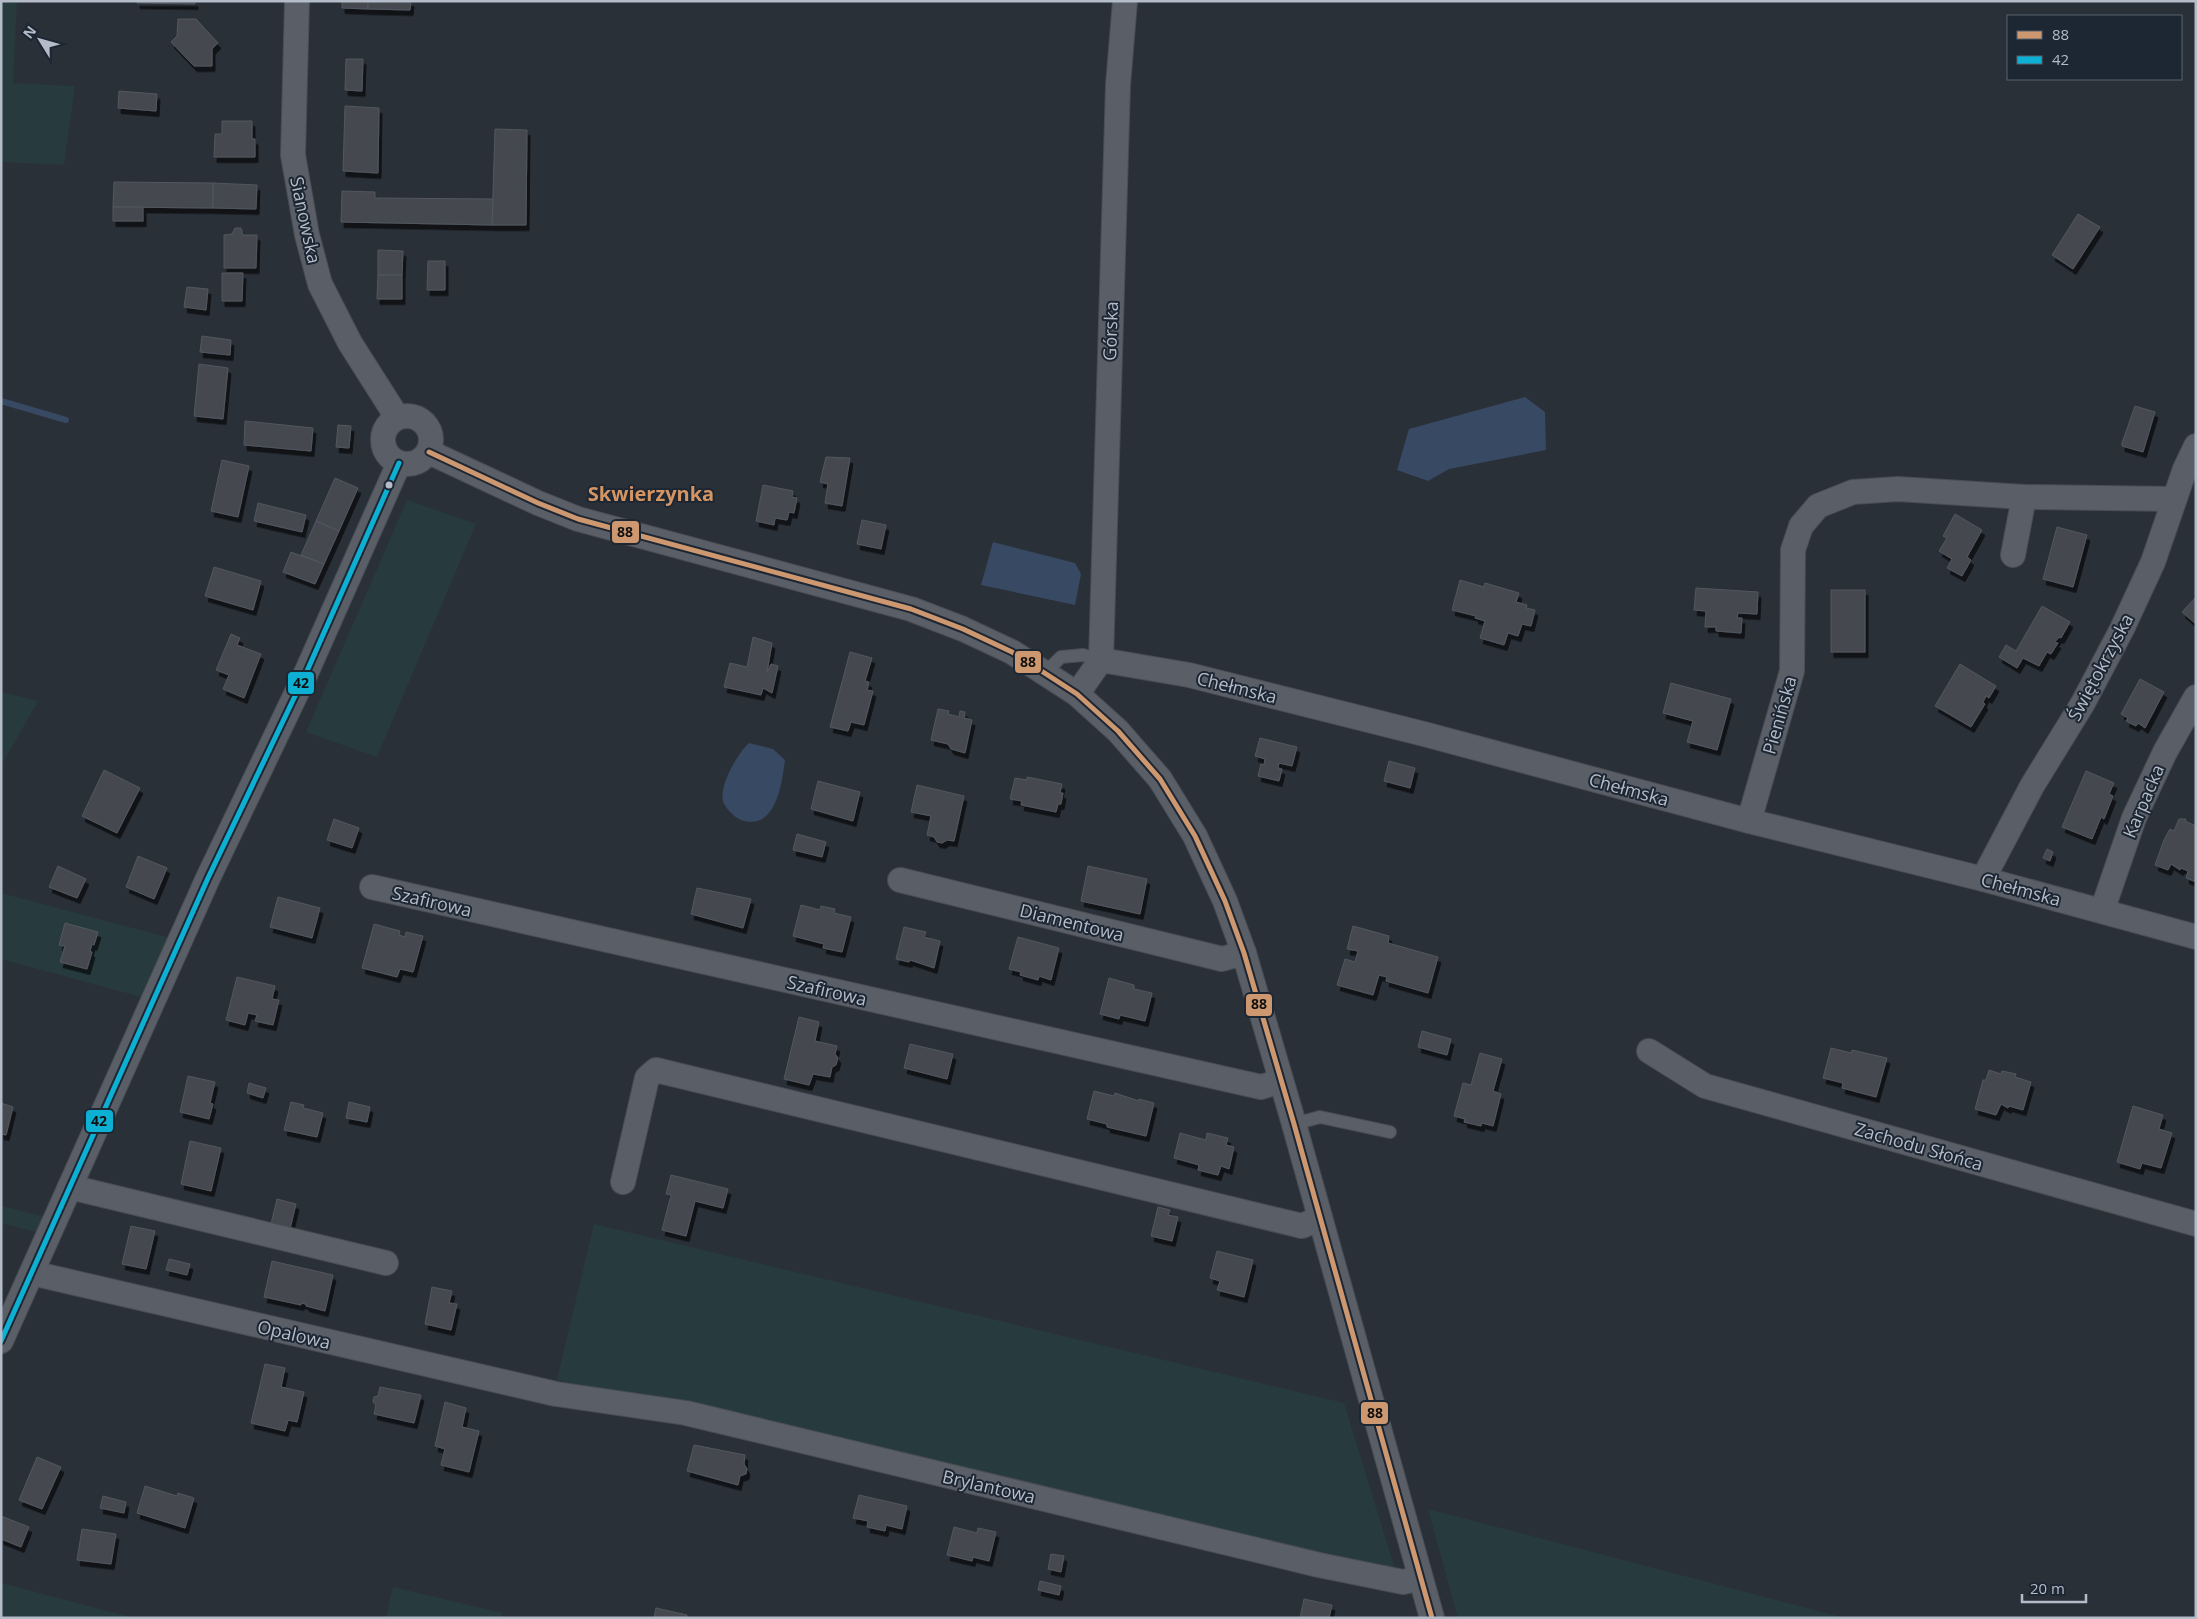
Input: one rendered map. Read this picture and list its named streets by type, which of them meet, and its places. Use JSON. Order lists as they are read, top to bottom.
{
  "streets": {
    "street": [
      "Sianowska",
      "Górska",
      "Świętokrzyska",
      "Chełmska",
      "Pienińska",
      "Karpacka",
      "Szafirowa",
      "Diamentowa",
      "Zachodu Słońca",
      "Opalowa",
      "Brylantowa"
    ]
  },
  "crossings": [
    ["Górska", "Chełmska"],
    ["Świętokrzyska", "Chełmska"],
    ["Chełmska", "Pienińska"],
    ["Chełmska", "Karpacka"],
    ["Opalowa", "Brylantowa"]
  ],
  "districts": ["Skwierzynka"],
  "lines": ["transit line 88", "transit line 42"],
  "legend": ["88", "42"],
  "scale_bar": "20 m",
  "north": "top left"
}
